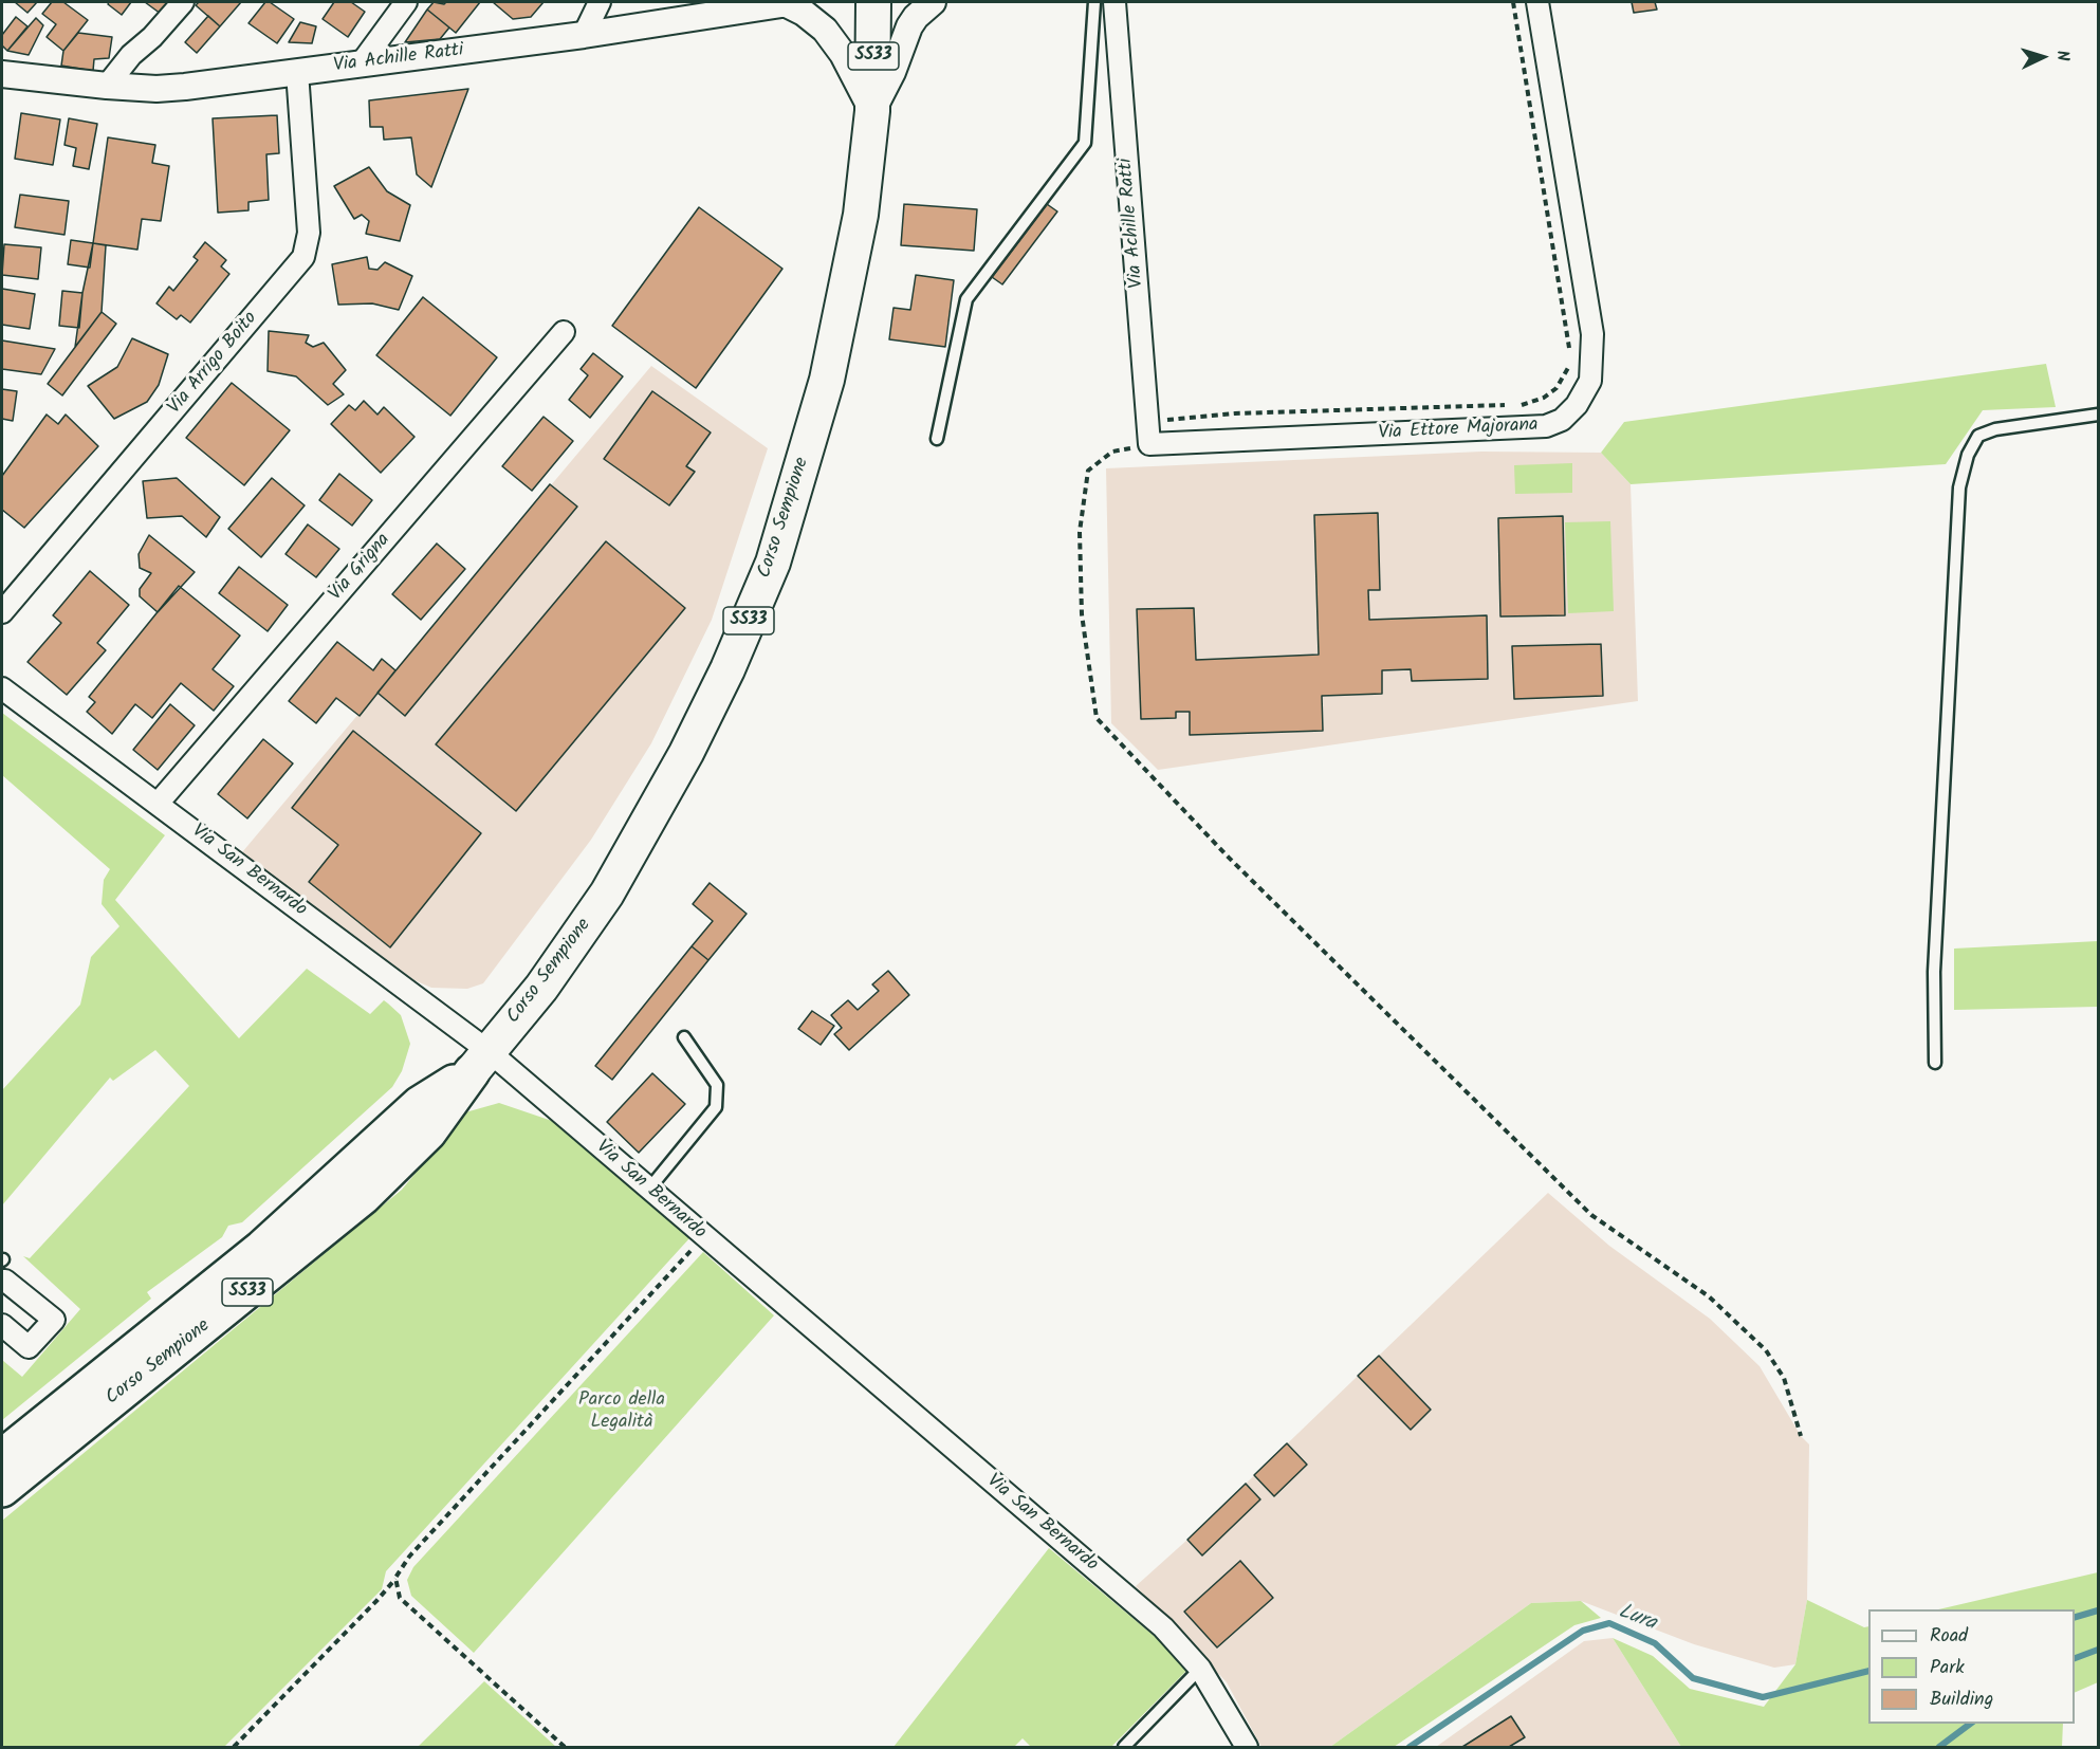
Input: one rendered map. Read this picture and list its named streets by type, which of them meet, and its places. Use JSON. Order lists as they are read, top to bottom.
{
  "streets": {
    "highway": ["SS33", "Corso Sempione"],
    "street": [
      "Via Achille Ratti",
      "Via Arrigo Boito",
      "Via Ettore Majorana",
      "Via Grigna",
      "Via San Bernardo"
    ]
  },
  "crossings": [
    ["Via Achille Ratti", "Via Arrigo Boito"],
    ["Via Achille Ratti", "Via Ettore Majorana"],
    ["Corso Sempione", "Via San Bernardo"],
    ["Via Grigna", "Via San Bernardo"]
  ],
  "water": ["Lura"],
  "parks": ["Parco della Legalità"],
  "legend": ["Road", "Park", "Building"],
  "north": "right"
}
